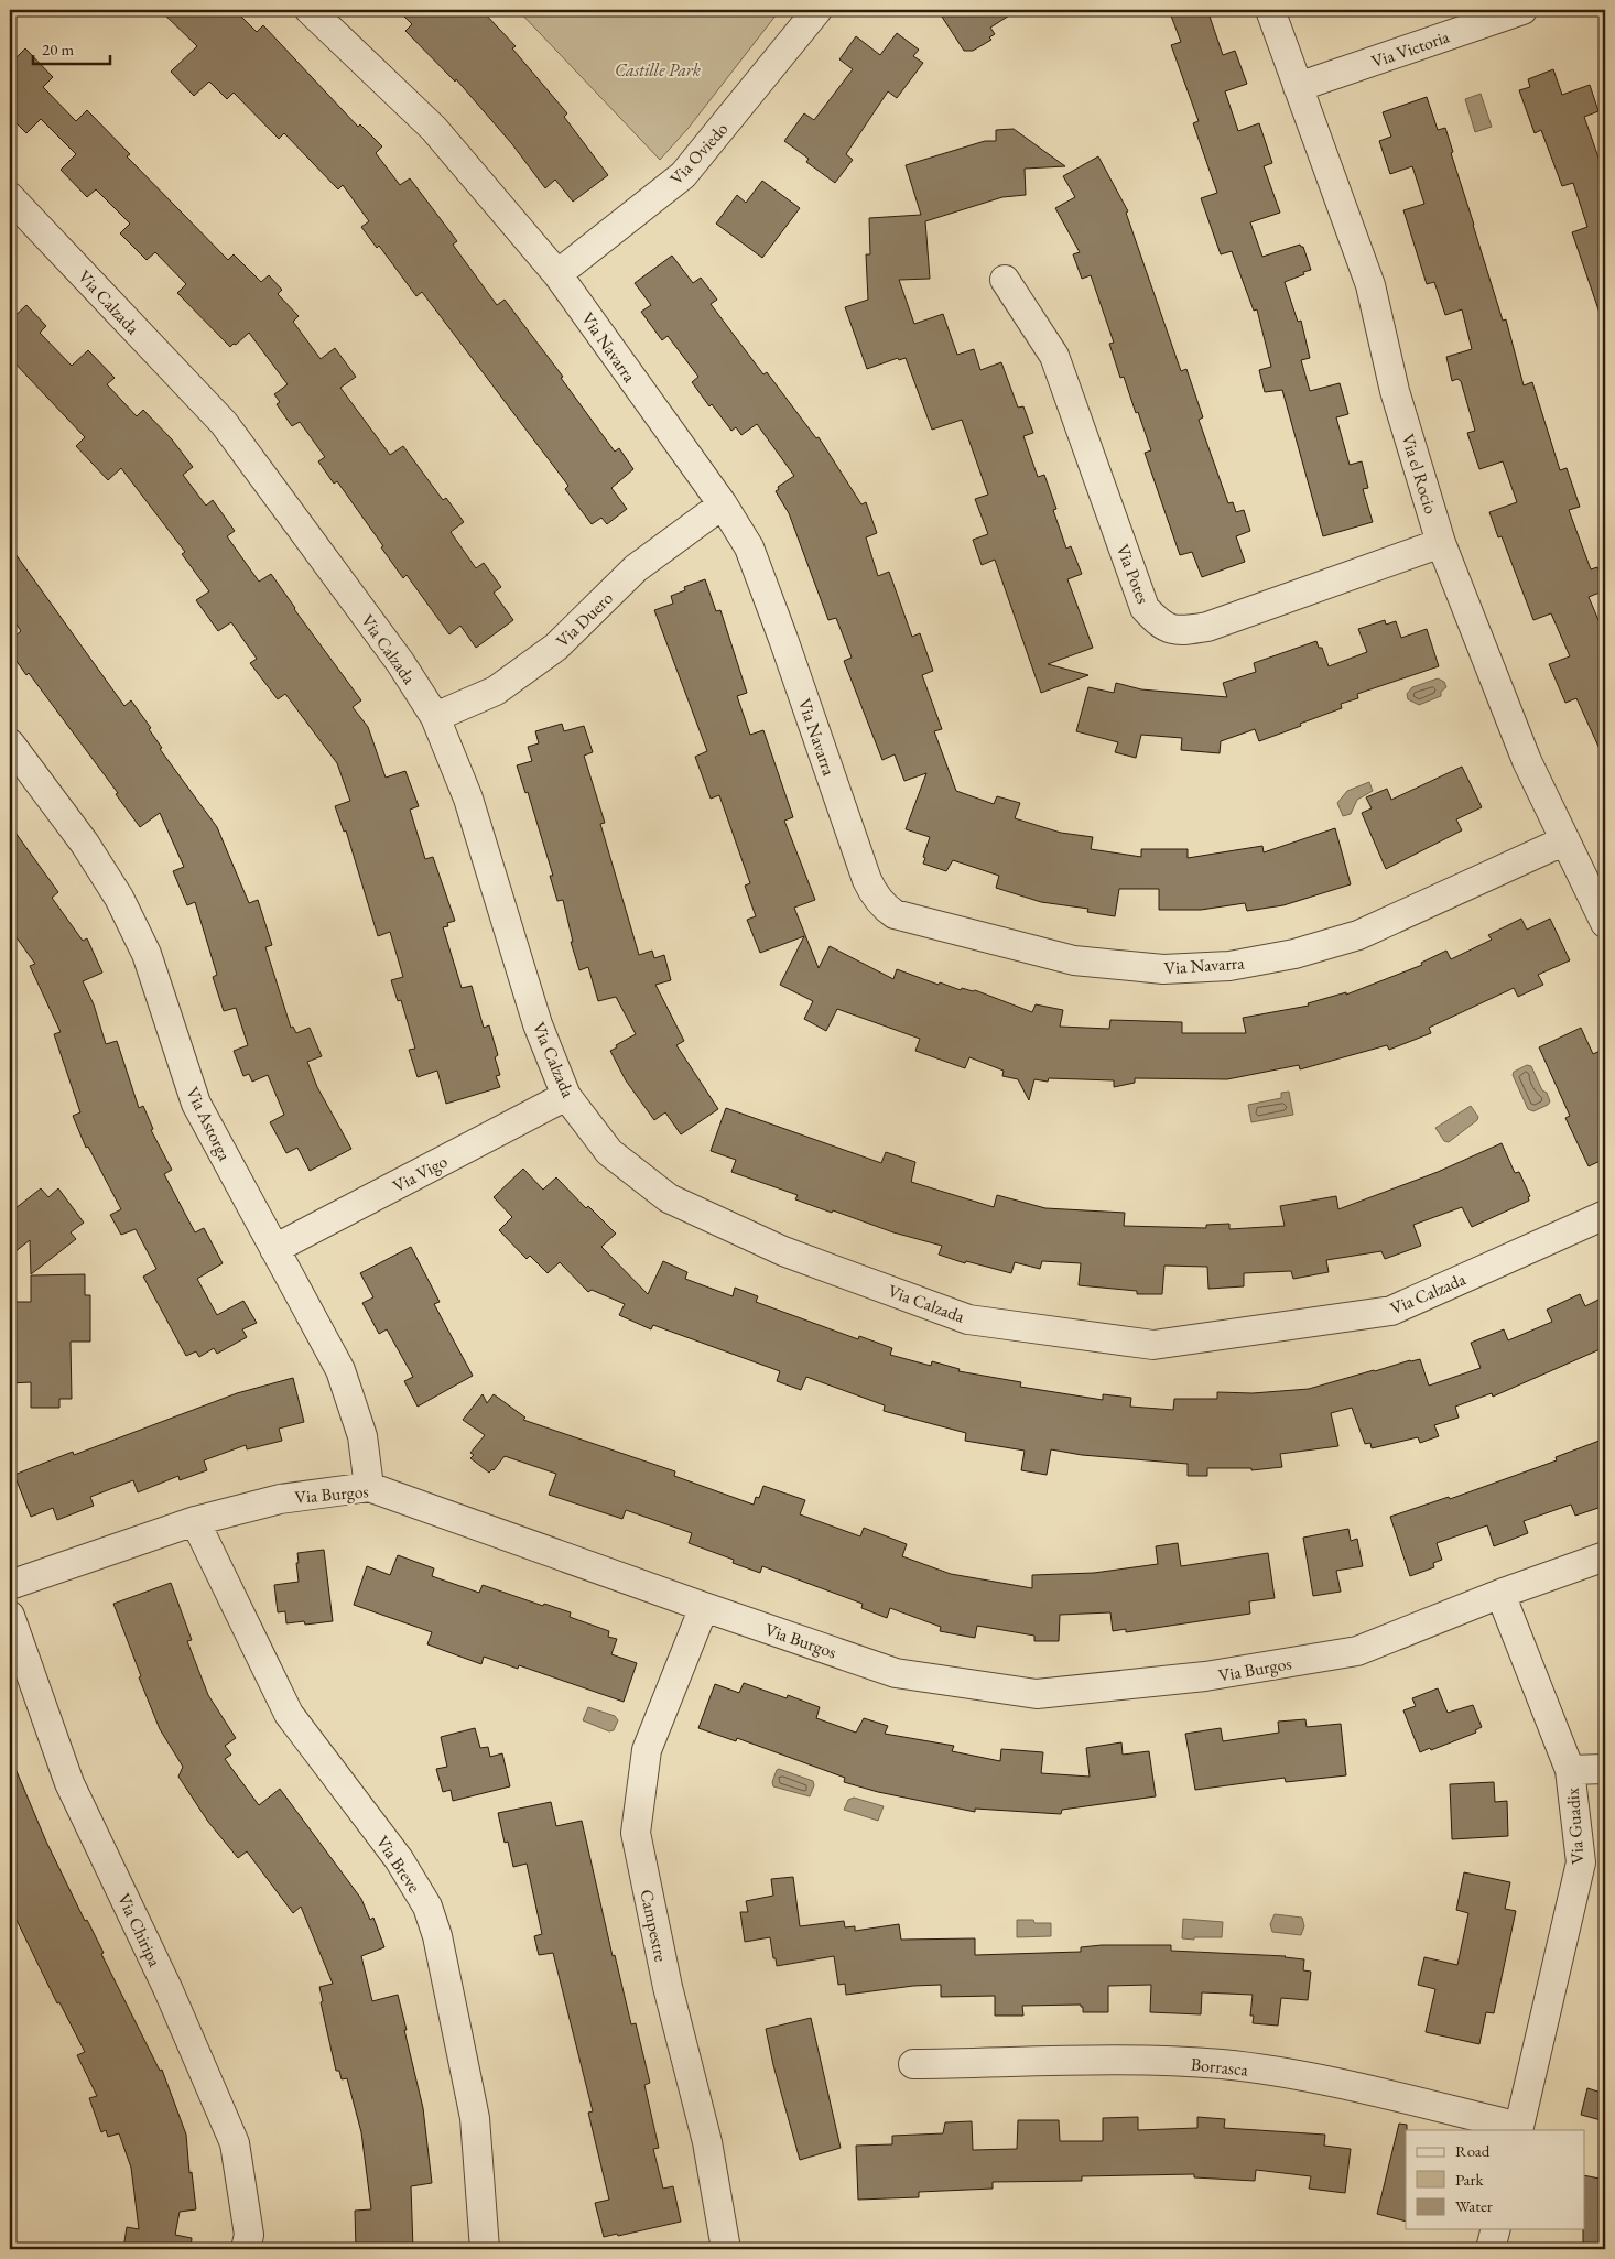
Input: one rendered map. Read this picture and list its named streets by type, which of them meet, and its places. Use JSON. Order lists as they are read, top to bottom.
{
  "streets": {
    "street": [
      "Via Victoria",
      "Via Oviedo",
      "Via Calzada",
      "Via Navarra",
      "Via el Rocio",
      "Via Potes",
      "Via Duero",
      "Via Astorga",
      "Via Vigo",
      "Via Burgos",
      "Via Guadix",
      "Via Breve",
      "Campestre",
      "Via Chiripa",
      "Borrasca"
    ]
  },
  "crossings": [
    ["Via Victoria", "Via el Rocio"],
    ["Via Oviedo", "Via Navarra"],
    ["Via Calzada", "Via Duero"],
    ["Via Calzada", "Via Vigo"],
    ["Via Navarra", "Via el Rocio"],
    ["Via Navarra", "Via Duero"],
    ["Via el Rocio", "Via Potes"],
    ["Via Astorga", "Via Vigo"],
    ["Via Astorga", "Via Burgos"],
    ["Via Burgos", "Via Guadix"],
    ["Via Burgos", "Via Breve"],
    ["Via Burgos", "Campestre"],
    ["Via Guadix", "Borrasca"]
  ],
  "parks": ["Castille Park"],
  "legend": ["Road", "Park", "Water"],
  "scale_bar": "20 m"
}
